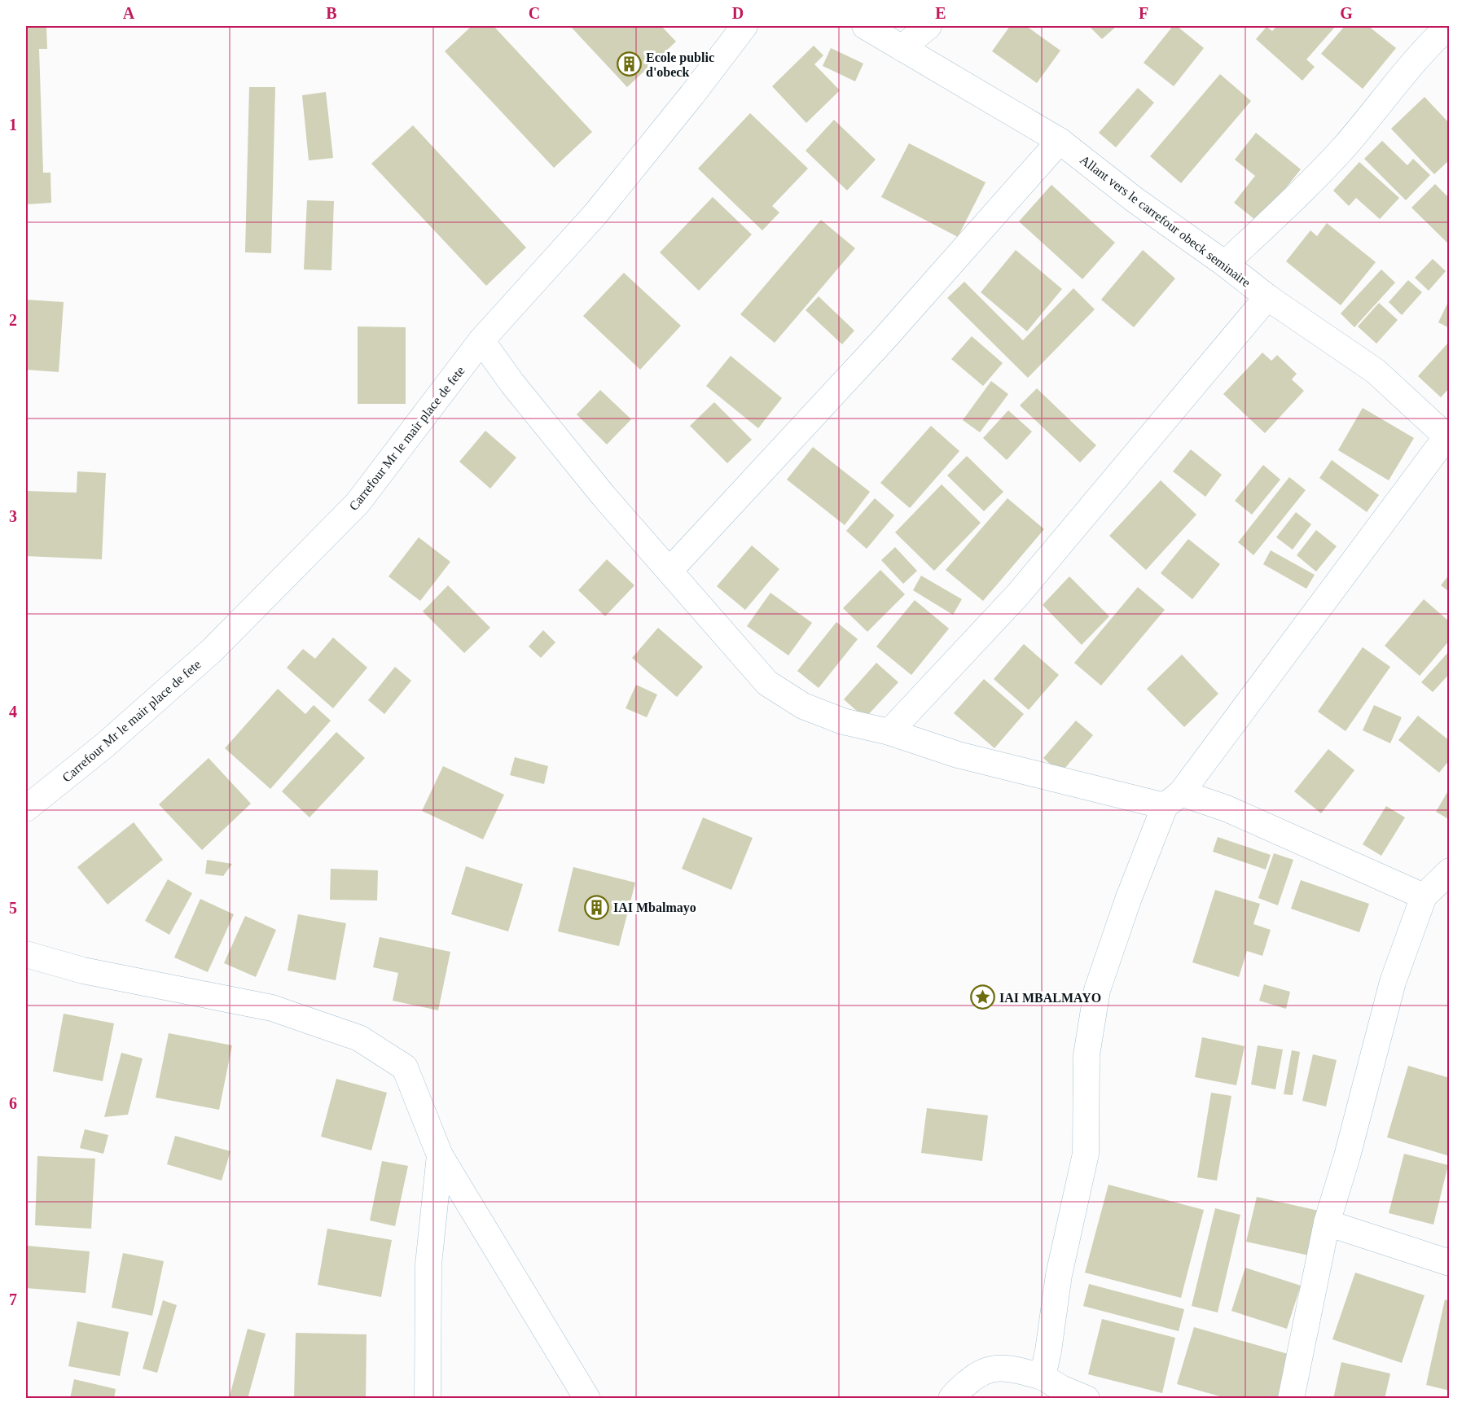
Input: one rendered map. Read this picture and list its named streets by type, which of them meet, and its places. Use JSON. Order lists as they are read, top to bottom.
{
  "streets": {
    "street": ["Allant vers le carrefour obeck seminaire", "Carrefour Mr le mair place de fete"]
  },
  "places": {
    "building": ["Ecole public d'obeck", "IAI Mbalmayo"],
    "place": ["IAI MBALMAYO"]
  },
  "grid": {
    "columns": [
      "A",
      "B",
      "C",
      "D",
      "E",
      "F",
      "G"
    ],
    "rows": [
      "1",
      "2",
      "3",
      "4",
      "5",
      "6",
      "7"
    ]
  }
}
